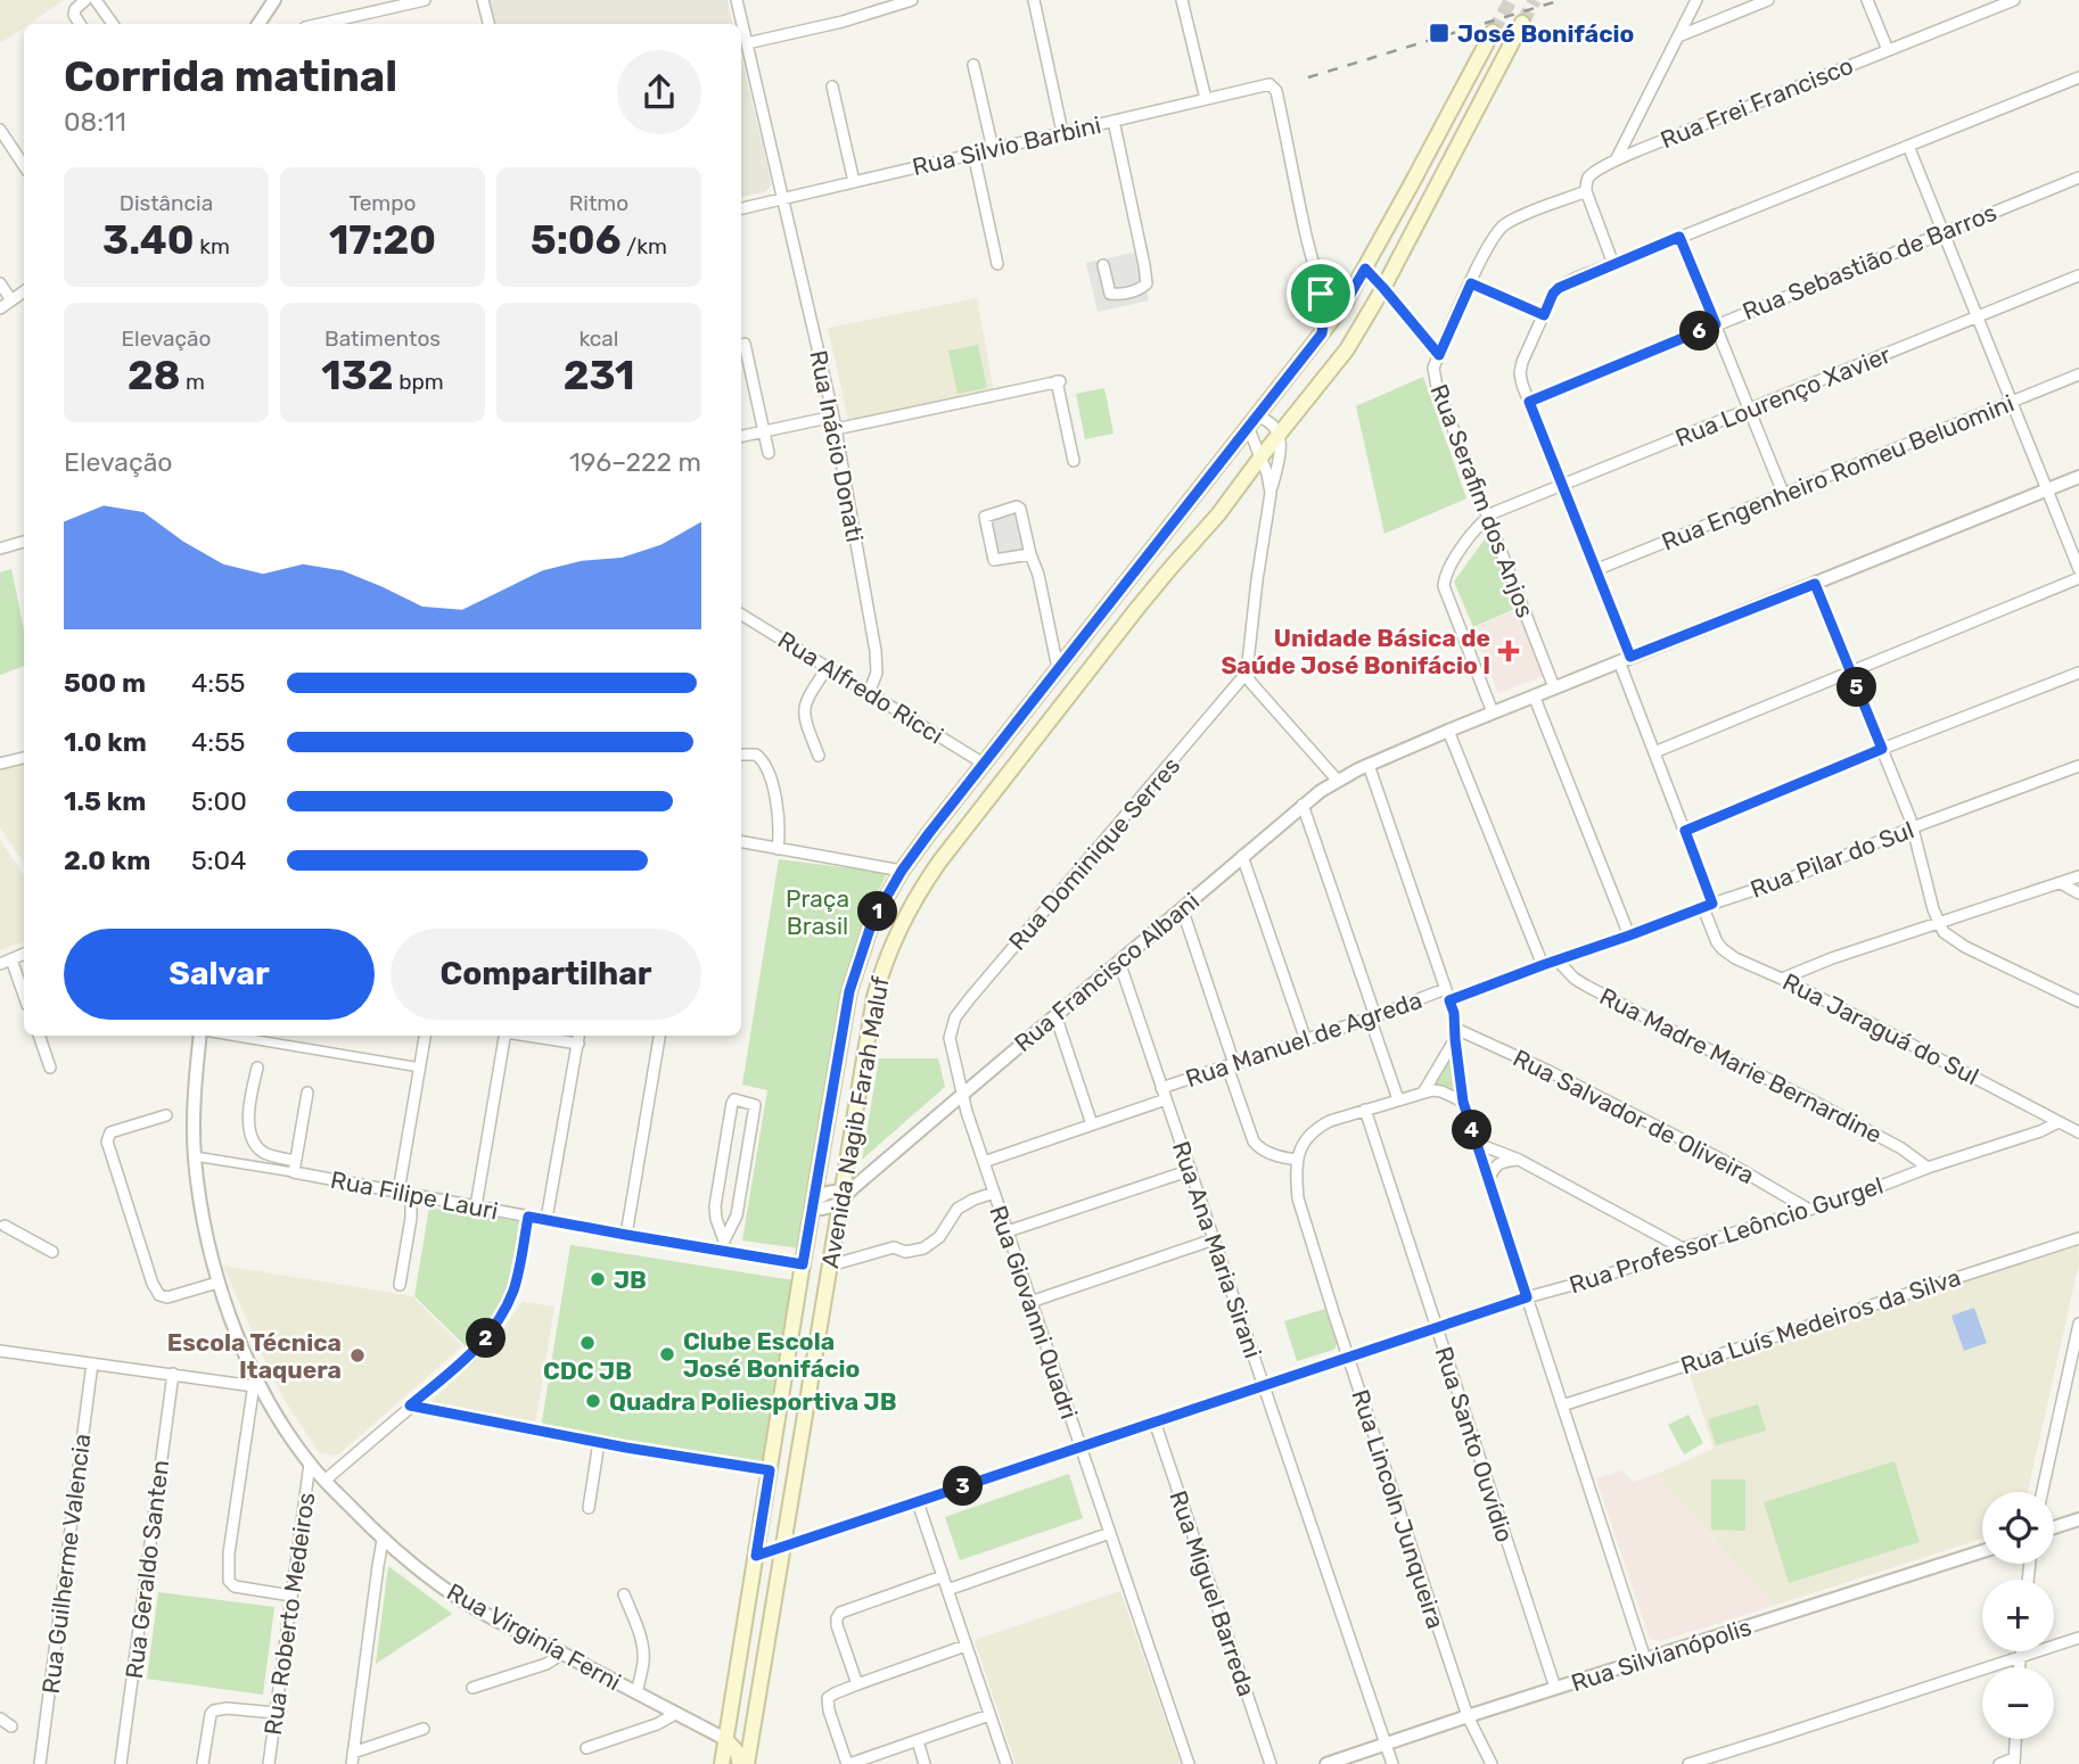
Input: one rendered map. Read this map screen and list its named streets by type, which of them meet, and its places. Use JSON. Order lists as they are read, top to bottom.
{
  "streets": {
    "main road": ["Avenida Nagib Farah Maluf"],
    "street": [
      "Rua Frei Francisco",
      "Rua Silvio Barbini",
      "Rua Sebastião de Barros",
      "Rua Lourenço Xavier",
      "Rua Inácio Donati",
      "Rua Engenheiro Romeu Beluomini",
      "Rua Serafim dos Anjos",
      "Rua Alfredo Ricci",
      "Rua Dominique Serres",
      "Rua Pilar do Sul",
      "Rua Francisco Albani",
      "Rua Jaraguá do Sul",
      "Rua Manuel de Agreda",
      "Rua Madre Marie Bernardine",
      "Rua Salvador de Oliveira",
      "Rua Filipe Lauri",
      "Rua Professor Leôncio Gurgel",
      "Rua Ana Maria Sirani",
      "Rua Giovanni Quadri",
      "Rua Luís Medeiros da Silva",
      "Rua Santo Ouvídio",
      "Rua Lincoln Junqueira",
      "Rua Guilherme Valencia",
      "Rua Geraldo Santen",
      "Rua Miguel Barreda",
      "Rua Roberto Medeiros",
      "Rua Virginía Ferni",
      "Rua Silvianópolis"
    ]
  },
  "crossings": [
    ["Rua Frei Francisco", "Rua Serafim dos Anjos"],
    ["Rua Silvio Barbini", "Rua Inácio Donati"],
    ["Rua Sebastião de Barros", "Rua Jaraguá do Sul"],
    ["Rua Lourenço Xavier", "Rua Serafim dos Anjos"],
    ["Rua Lourenço Xavier", "Rua Jaraguá do Sul"],
    ["Rua Inácio Donati", "Rua Alfredo Ricci"],
    ["Rua Engenheiro Romeu Beluomini", "Rua Jaraguá do Sul"],
    ["Rua Serafim dos Anjos", "Rua Francisco Albani"],
    ["Rua Alfredo Ricci", "Avenida Nagib Farah Maluf"],
    ["Rua Dominique Serres", "Rua Giovanni Quadri"],
    ["Rua Pilar do Sul", "Rua Jaraguá do Sul"],
    ["Rua Pilar do Sul", "Rua Manuel de Agreda"],
    ["Rua Pilar do Sul", "Rua Madre Marie Bernardine"],
    ["Rua Francisco Albani", "Rua Jaraguá do Sul"],
    ["Rua Francisco Albani", "Avenida Nagib Farah Maluf"],
    ["Rua Francisco Albani", "Rua Ana Maria Sirani"],
    ["Rua Francisco Albani", "Rua Giovanni Quadri"],
    ["Rua Jaraguá do Sul", "Rua Professor Leôncio Gurgel"],
    ["Rua Manuel de Agreda", "Rua Ana Maria Sirani"],
    ["Rua Madre Marie Bernardine", "Rua Professor Leôncio Gurgel"],
    ["Rua Salvador de Oliveira", "Rua Professor Leôncio Gurgel"],
    ["Avenida Nagib Farah Maluf", "Rua Filipe Lauri"],
    ["Avenida Nagib Farah Maluf", "Rua Professor Leôncio Gurgel"],
    ["Avenida Nagib Farah Maluf", "Rua Virginía Ferni"],
    ["Rua Professor Leôncio Gurgel", "Rua Ana Maria Sirani"],
    ["Rua Professor Leôncio Gurgel", "Rua Giovanni Quadri"],
    ["Rua Professor Leôncio Gurgel", "Rua Santo Ouvídio"],
    ["Rua Professor Leôncio Gurgel", "Rua Lincoln Junqueira"],
    ["Rua Professor Leôncio Gurgel", "Rua Miguel Barreda"],
    ["Rua Ana Maria Sirani", "Rua Silvianópolis"],
    ["Rua Santo Ouvídio", "Rua Silvianópolis"],
    ["Rua Lincoln Junqueira", "Rua Silvianópolis"],
    ["Rua Roberto Medeiros", "Rua Virginía Ferni"]
  ],
  "parks": ["Praça Brasil"],
  "places": {
    "transit": ["José Bonifácio"],
    "health": ["Unidade Básica de Saúde José Bonifácio I"],
    "other": [
      "JB",
      "CDC JB",
      "Clube Escola José Bonifácio",
      "Escola Técnica Itaquera",
      "Quadra Poliesportiva JB"
    ]
  },
  "page": {
    "heading": ["Corrida matinal", "08:11"],
    "stats": [
      ["Distância", "3.40 km"],
      ["Tempo", "17:20"],
      ["Ritmo", "5:06 /km"],
      ["Elevação", "28 m"],
      ["Batimentos", "132 bpm"],
      ["kcal", "231"]
    ],
    "pins": [
      "6",
      "5",
      "1",
      "4",
      "2",
      "3"
    ],
    "chart": ["Elevação", "196–222 m"],
    "list": [
      {
        "name": "500 m",
        "note": "4:55"
      },
      {
        "name": "1.0 km",
        "note": "4:55"
      },
      {
        "name": "1.5 km",
        "note": "5:00"
      },
      {
        "name": "2.0 km",
        "note": "5:04"
      }
    ],
    "buttons": ["Salvar", "Compartilhar"],
    "map_buttons": ["+", "−"]
  }
}
